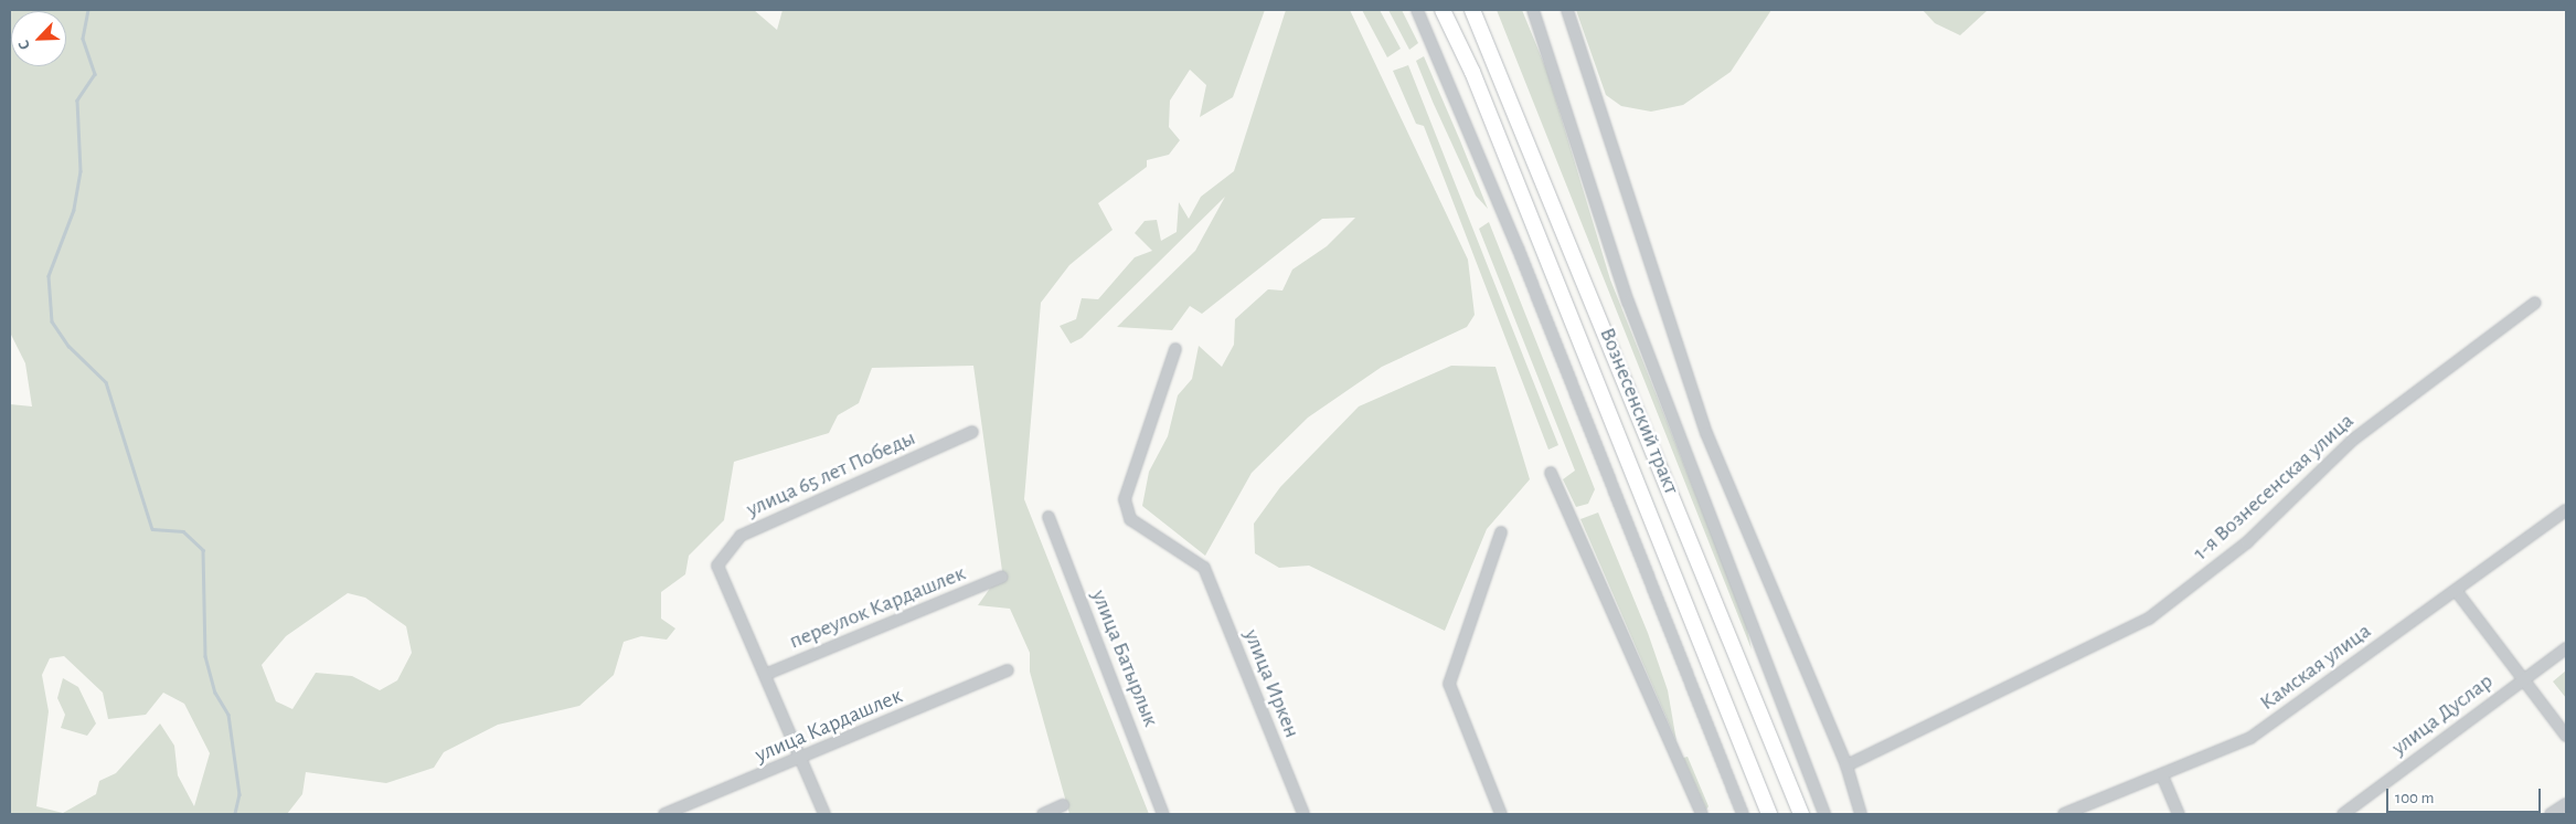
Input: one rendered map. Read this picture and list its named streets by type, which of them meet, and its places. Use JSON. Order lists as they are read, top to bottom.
{
  "streets": {
    "main road": ["Вознесенский тракт"],
    "street": [
      "улица 65 лет Победы",
      "1-я Вознесенская улица",
      "переулок Кардашлек",
      "улица Батырлык",
      "Камская улица",
      "улица Иркен",
      "улица Дуслар",
      "улица Кардашлек"
    ]
  },
  "crossings": [
    ["улица 65 лет Победы", "переулок Кардашлек"]
  ],
  "scale_bar": "100 m",
  "north": "bottom left"
}
